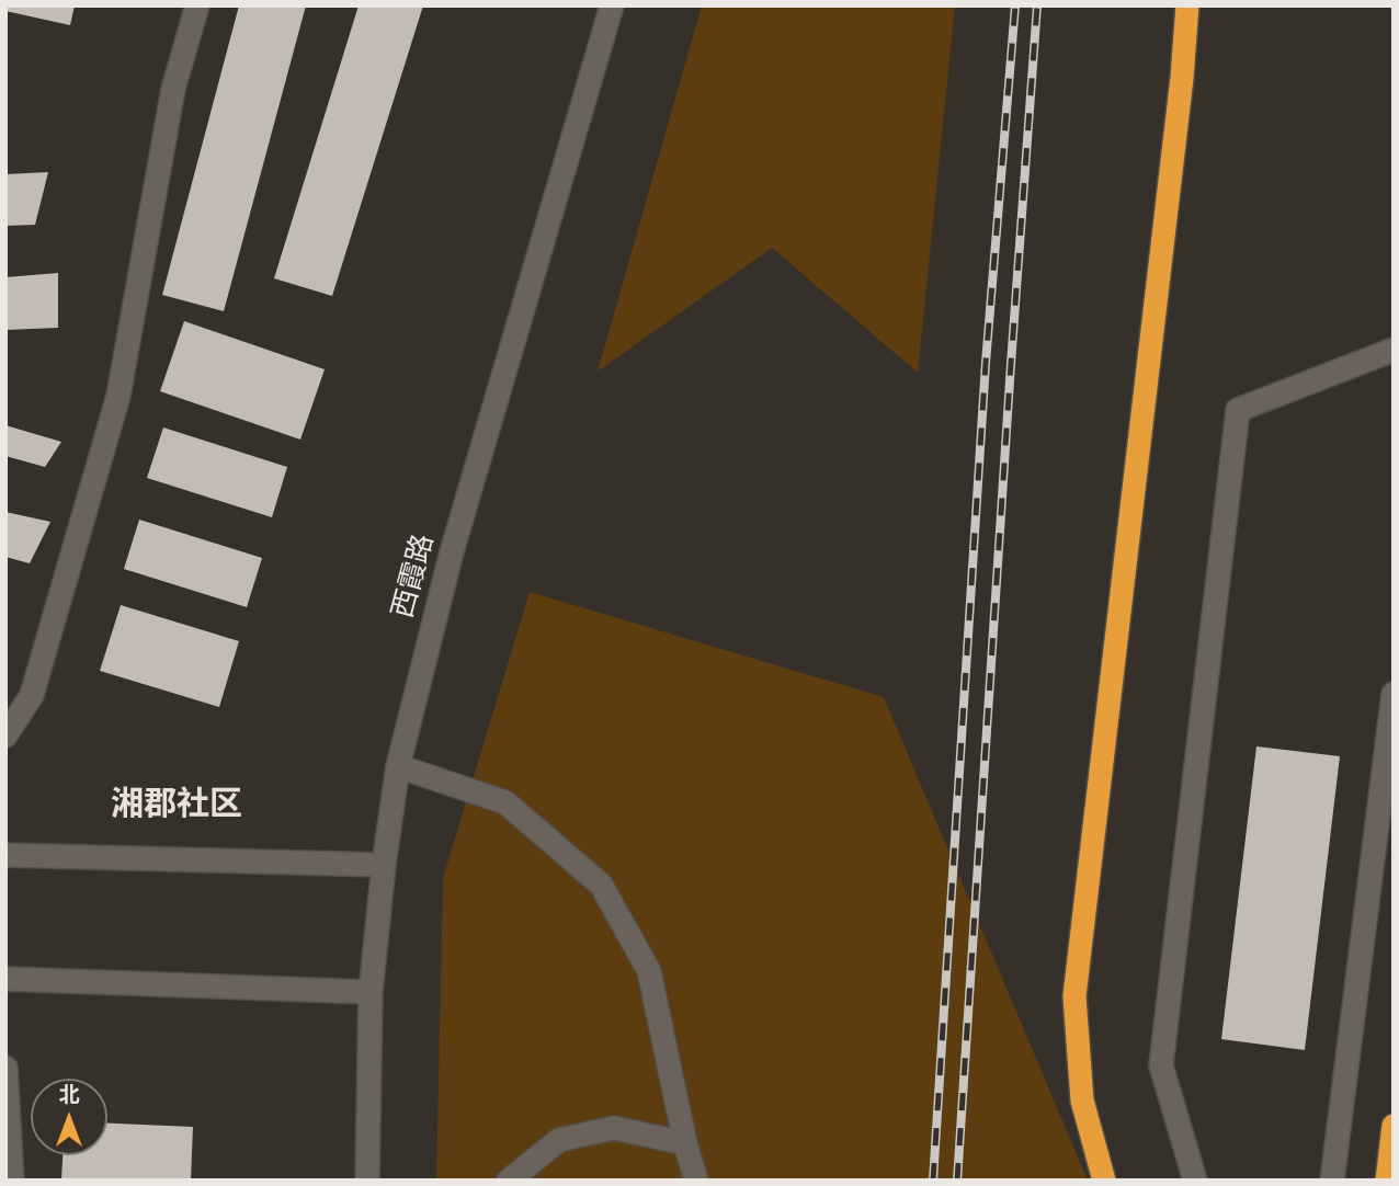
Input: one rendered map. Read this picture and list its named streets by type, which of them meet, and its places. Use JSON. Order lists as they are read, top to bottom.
{
  "streets": {
    "street": ["西霞路"]
  },
  "districts": ["湘郡社区"],
  "north": "top"
}
